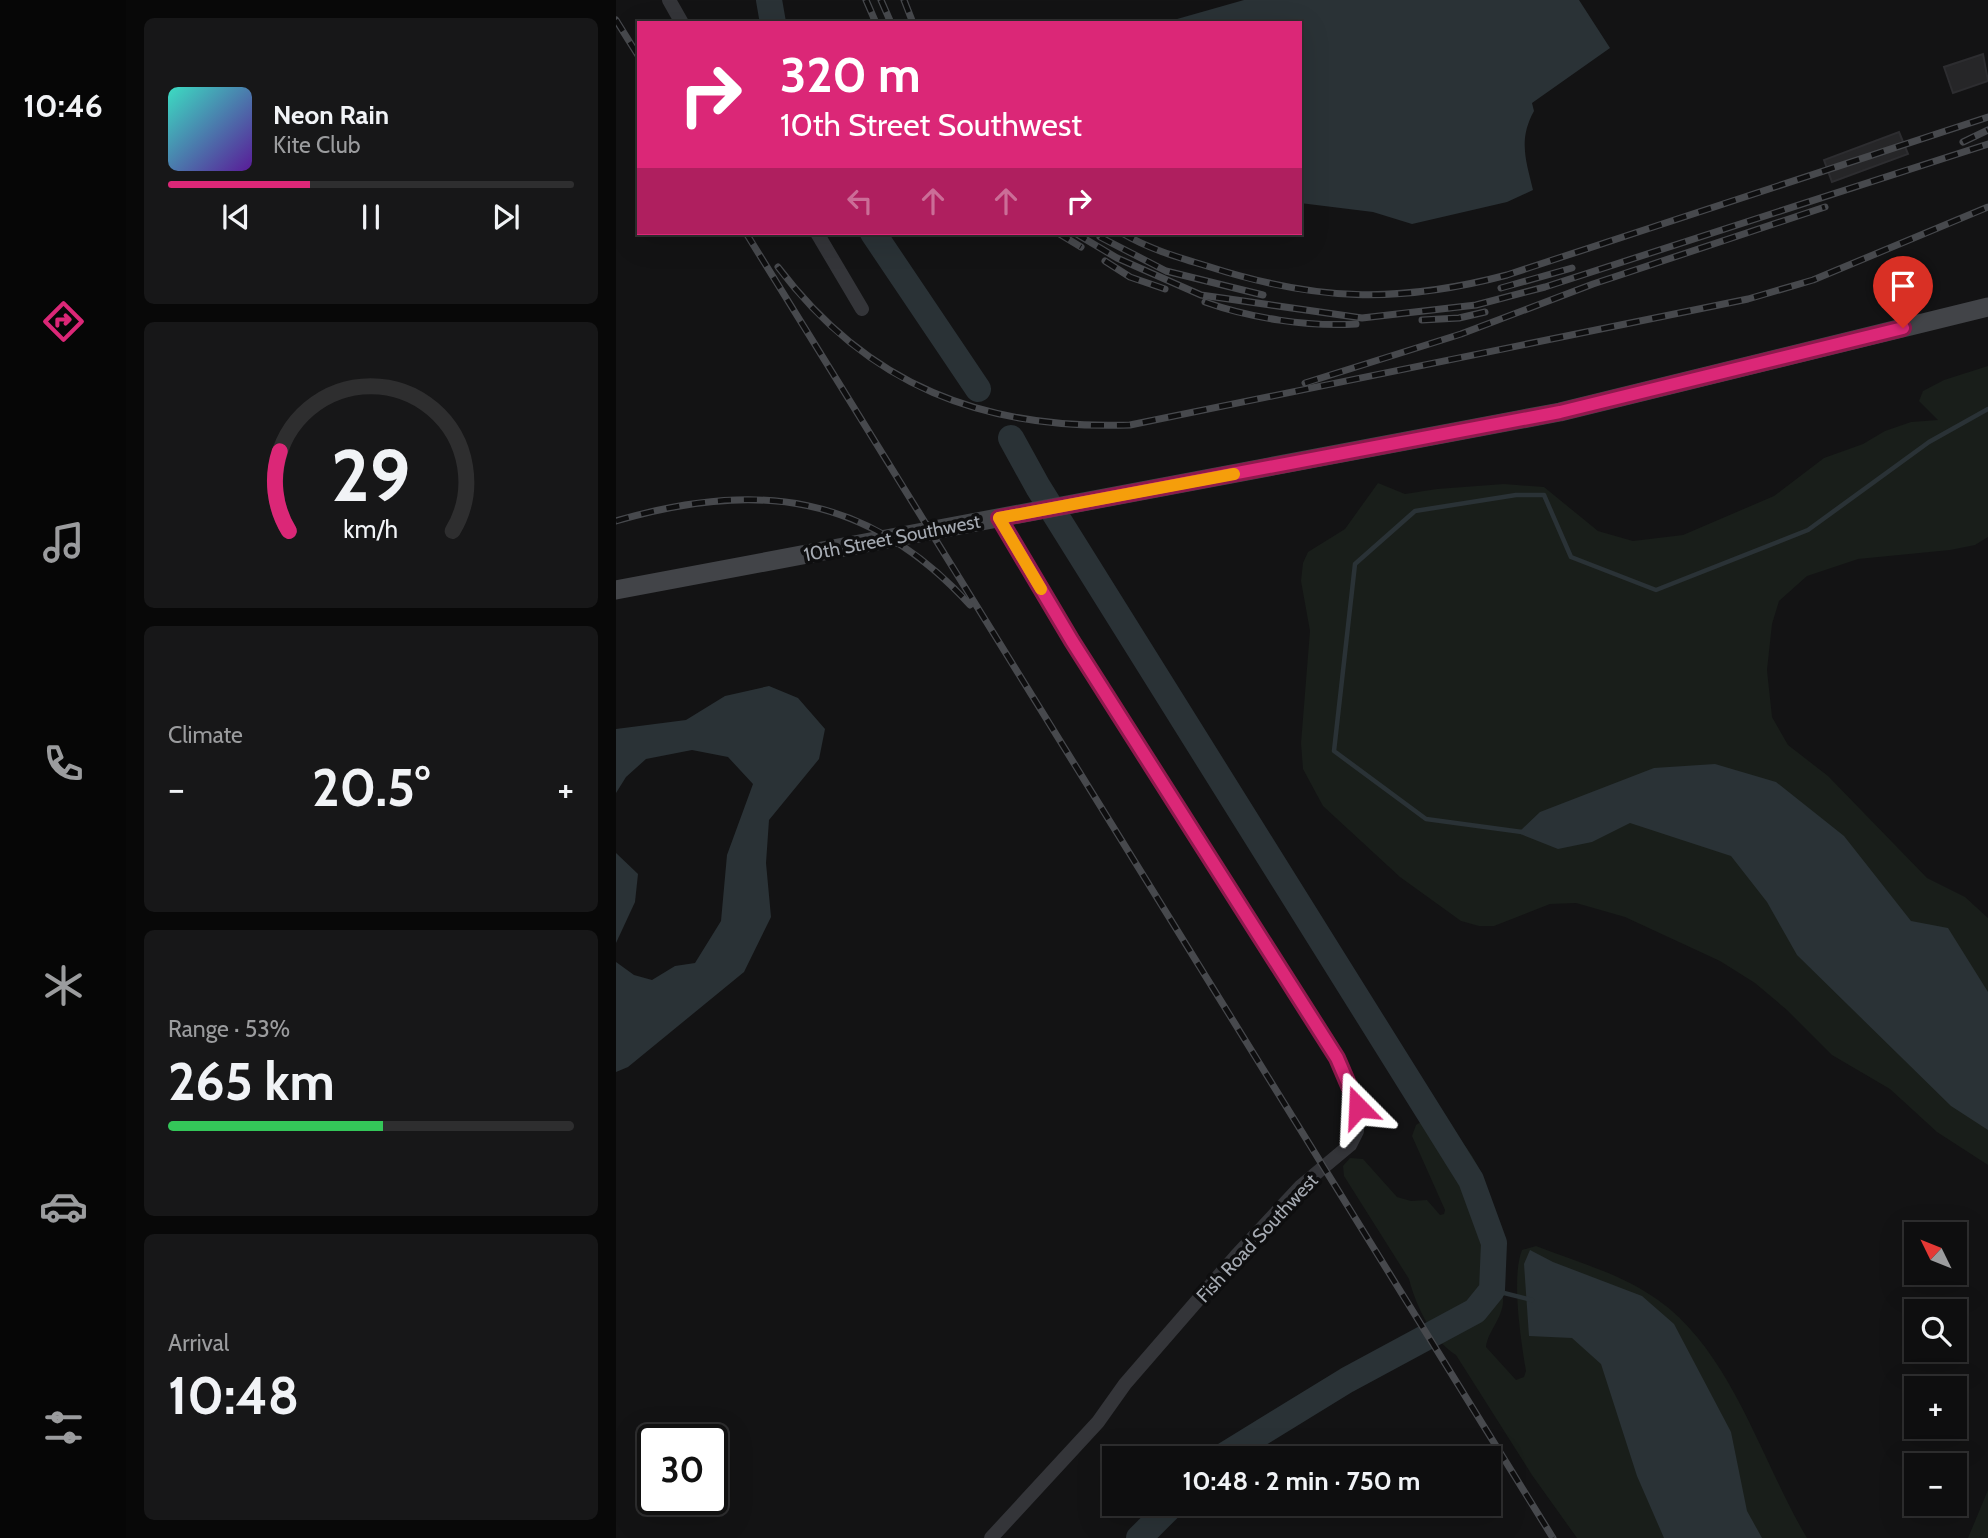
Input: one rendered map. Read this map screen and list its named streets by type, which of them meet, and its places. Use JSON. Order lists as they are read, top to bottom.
{
  "streets": {
    "main road": ["10th Street Southwest"],
    "street": ["Fish Road Southwest"]
  },
  "crossings": [
    ["10th Street Southwest", "Fish Road Southwest"]
  ],
  "north": "top left",
  "page": {
    "tabs": "10:46",
    "turn": ["320 m", "10th Street Southwest"],
    "song": ["Neon Rain", "Kite Club"],
    "tile": [
      "Climate",
      ["Range · 53%", "265 km"],
      ["Arrival", "10:48"]
    ],
    "heat": ["−", "20.5°", "+"],
    "map_buttons": ["+", "−"],
    "limit": "30",
    "trip": "10:48 · 2 min · 750 m",
    "gauge": ["29", "km/h"]
  }
}
